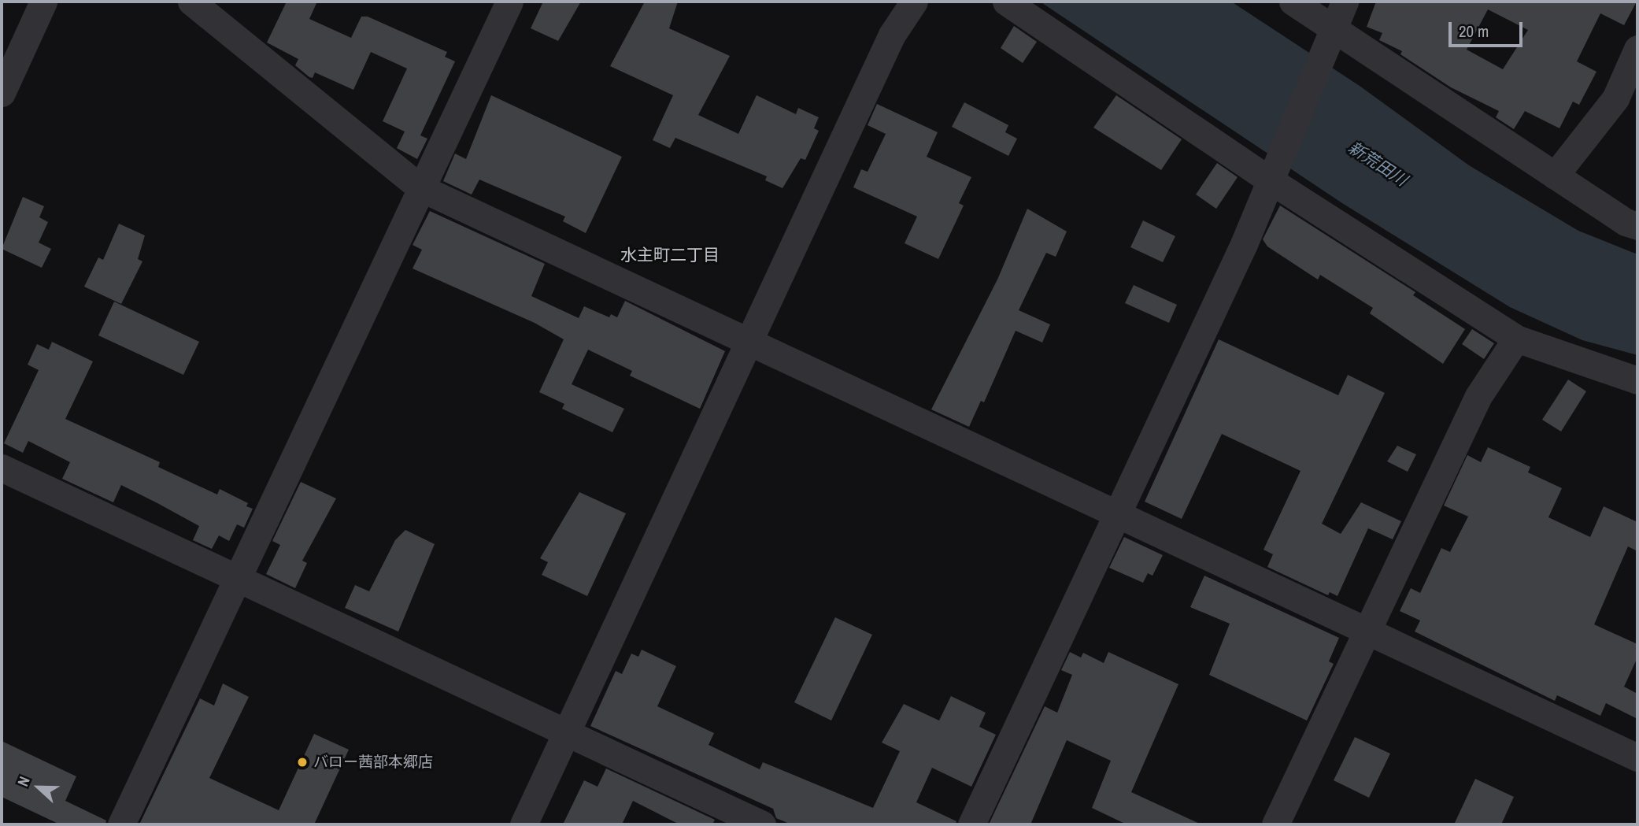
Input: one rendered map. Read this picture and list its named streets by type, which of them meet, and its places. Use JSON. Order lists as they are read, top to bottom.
{
  "districts": ["水主町二丁目"],
  "water": ["新荒田川"],
  "places": ["バロー茜部本郷店"],
  "scale_bar": "20 m",
  "north": "left"
}
